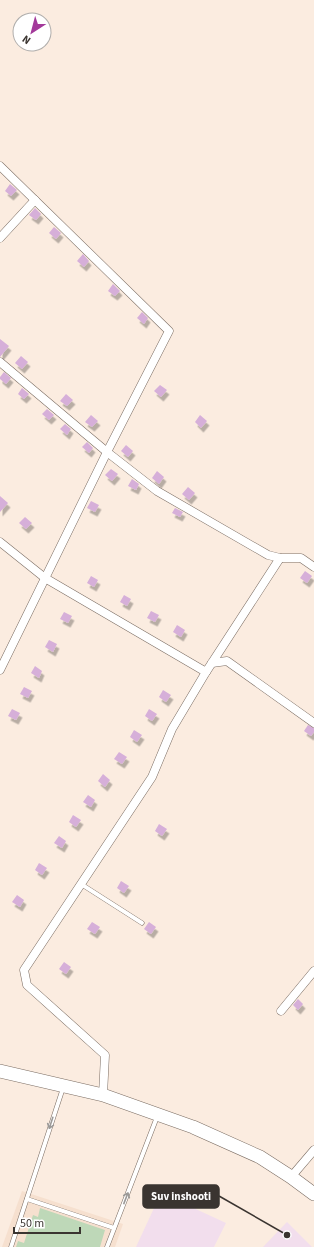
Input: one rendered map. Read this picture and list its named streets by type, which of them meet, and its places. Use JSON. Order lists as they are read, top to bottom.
{
  "places": ["Suv inshooti"],
  "scale_bar": "50 m",
  "north": "bottom left"
}
